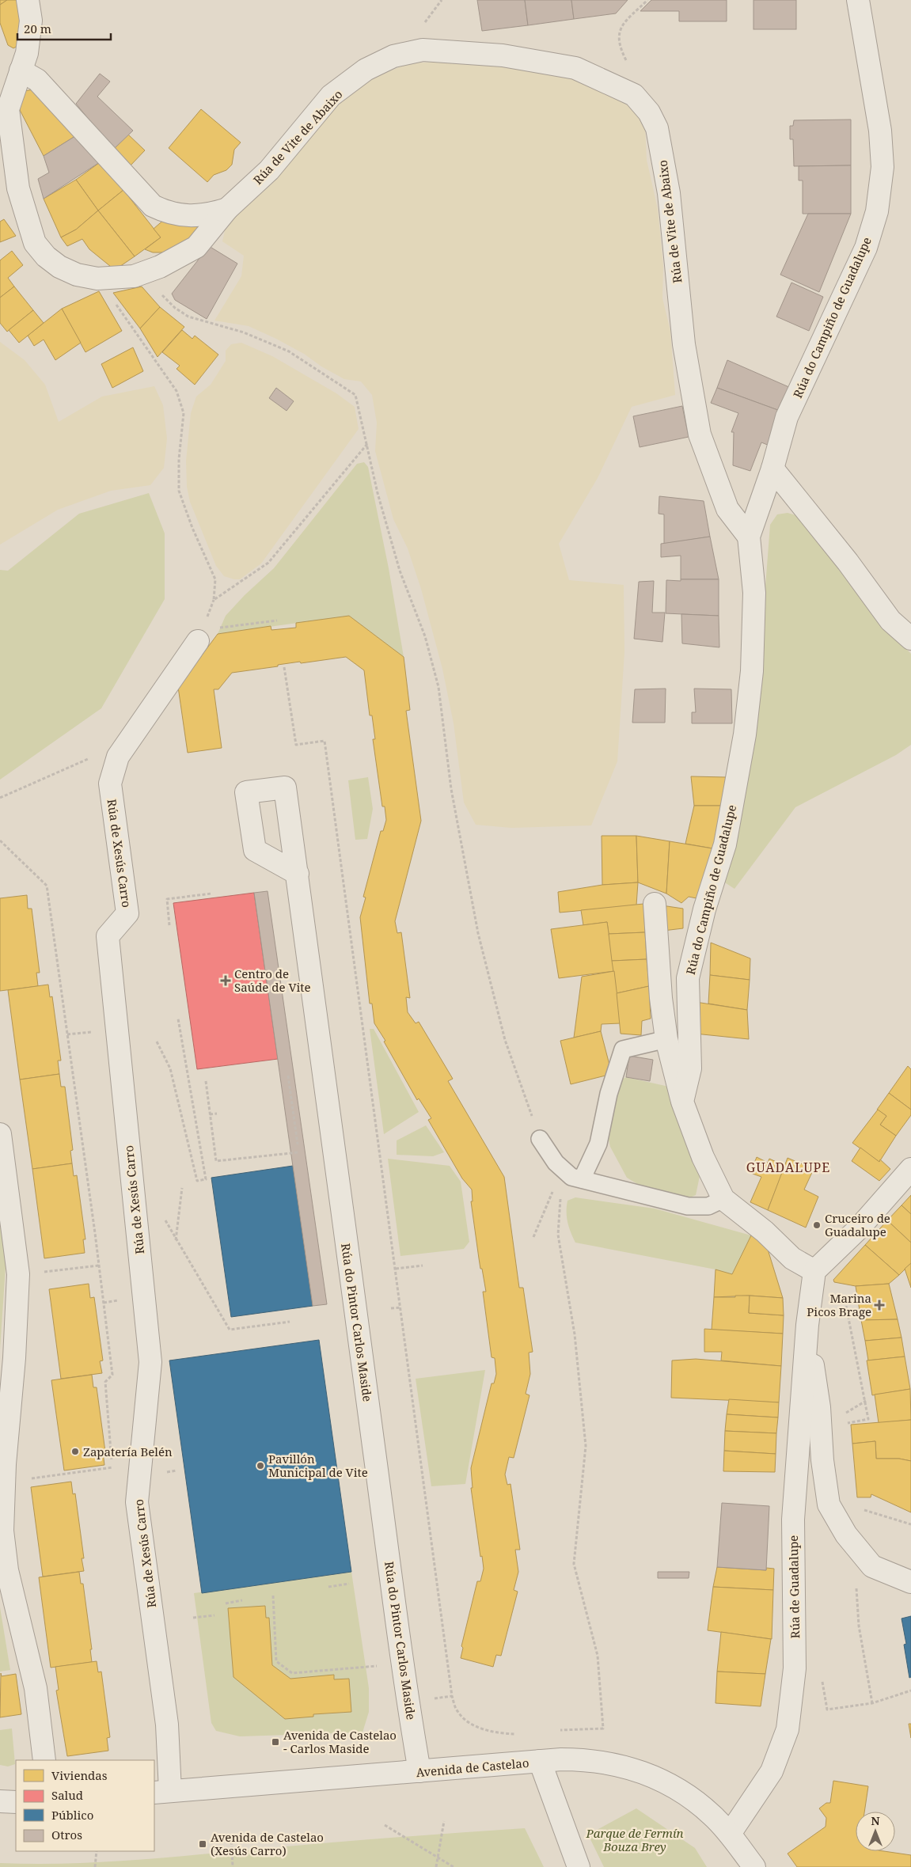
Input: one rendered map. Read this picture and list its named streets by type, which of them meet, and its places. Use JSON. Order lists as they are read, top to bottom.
{
  "streets": {
    "street": [
      "Rúa de Vite de Abaixo",
      "Rúa do Campiño de Guadalupe",
      "Rúa de Xesús Carro",
      "Rúa do Pintor Carlos Maside",
      "Rúa de Guadalupe",
      "Avenida de Castelao"
    ]
  },
  "crossings": [
    ["Rúa de Vite de Abaixo", "Rúa do Campiño de Guadalupe"],
    ["Rúa de Xesús Carro", "Avenida de Castelao"],
    ["Rúa do Pintor Carlos Maside", "Avenida de Castelao"],
    ["Rúa de Guadalupe", "Avenida de Castelao"]
  ],
  "districts": ["GUADALUPE"],
  "parks": ["Parque de Fermín Bouza Brey"],
  "places": {
    "health": ["Centro de Saúde de Vite", "Marina Picos Brage"],
    "other": ["Cruceiro de Guadalupe", "Zapatería Belén", "Pavillón Municipal de Vite"],
    "transit": ["Avenida de Castelao - Carlos Maside", "Avenida de Castelao (Xesús Carro)"]
  },
  "legend": [
    "Viviendas",
    "Salud",
    "Público",
    "Otros"
  ],
  "scale_bar": "20 m",
  "north": "top"
}
